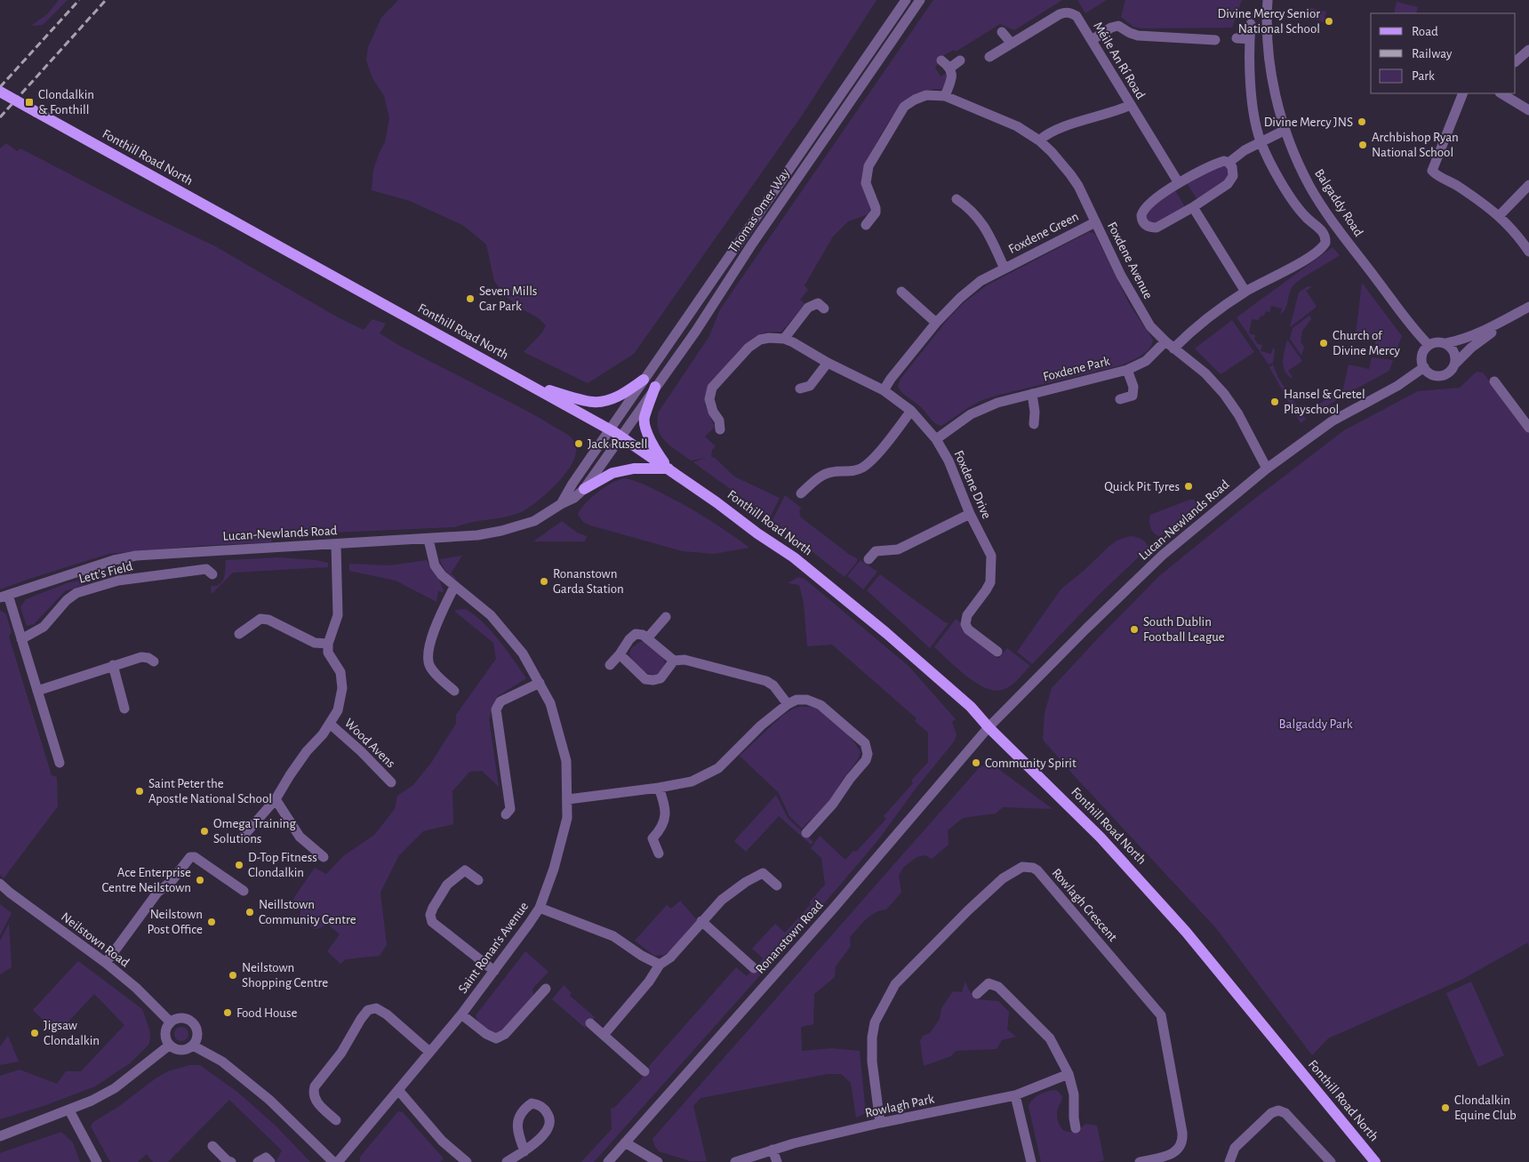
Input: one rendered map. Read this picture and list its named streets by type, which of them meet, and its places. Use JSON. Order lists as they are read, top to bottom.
{
  "streets": {
    "main road": ["Fonthill Road North"],
    "street": [
      "Méile An Rí Road",
      "Balgaddy Road",
      "Thomas Omer Way",
      "Foxdene Green",
      "Foxdene Avenue",
      "Foxdene Park",
      "Foxdene Drive",
      "Lucan-Newlands Road",
      "Lett's Field",
      "Wood Avens",
      "Rowlagh Crescent",
      "Ronanstown Road",
      "Neilstown Road",
      "Saint Ronan's Avenue",
      "Rowlagh Park"
    ]
  },
  "crossings": [
    ["Fonthill Road North", "Thomas Omer Way"],
    ["Fonthill Road North", "Lucan-Newlands Road"],
    ["Fonthill Road North", "Ronanstown Road"],
    ["Balgaddy Road", "Lucan-Newlands Road"],
    ["Thomas Omer Way", "Lucan-Newlands Road"],
    ["Foxdene Green", "Foxdene Avenue"],
    ["Foxdene Green", "Foxdene Drive"],
    ["Foxdene Avenue", "Foxdene Park"],
    ["Foxdene Avenue", "Lucan-Newlands Road"],
    ["Foxdene Park", "Foxdene Drive"],
    ["Lucan-Newlands Road", "Ronanstown Road"],
    ["Lucan-Newlands Road", "Saint Ronan's Avenue"],
    ["Rowlagh Crescent", "Rowlagh Park"]
  ],
  "parks": ["Balgaddy Park"],
  "places": {
    "other": [
      "Divine Mercy Senior National School",
      "Divine Mercy JNS",
      "Archbishop Ryan National School",
      "Seven Mills Car Park",
      "Church of Divine Mercy",
      "Hansel & Gretel Playschool",
      "Jack Russell",
      "Quick Pit Tyres",
      "Ronanstown Garda Station",
      "South Dublin Football League",
      "Community Spirit",
      "Saint Peter the Apostle National School",
      "Omega Training Solutions",
      "D-Top Fitness Clondalkin",
      "Ace Enterprise Centre Neilstown",
      "Neillstown Community Centre",
      "Neilstown Post Office",
      "Neilstown Shopping Centre",
      "Food House",
      "Jigsaw Clondalkin",
      "Clondalkin Equine Club"
    ],
    "transit": ["Clondalkin & Fonthill"]
  },
  "legend": ["Road", "Railway", "Park"]
}
